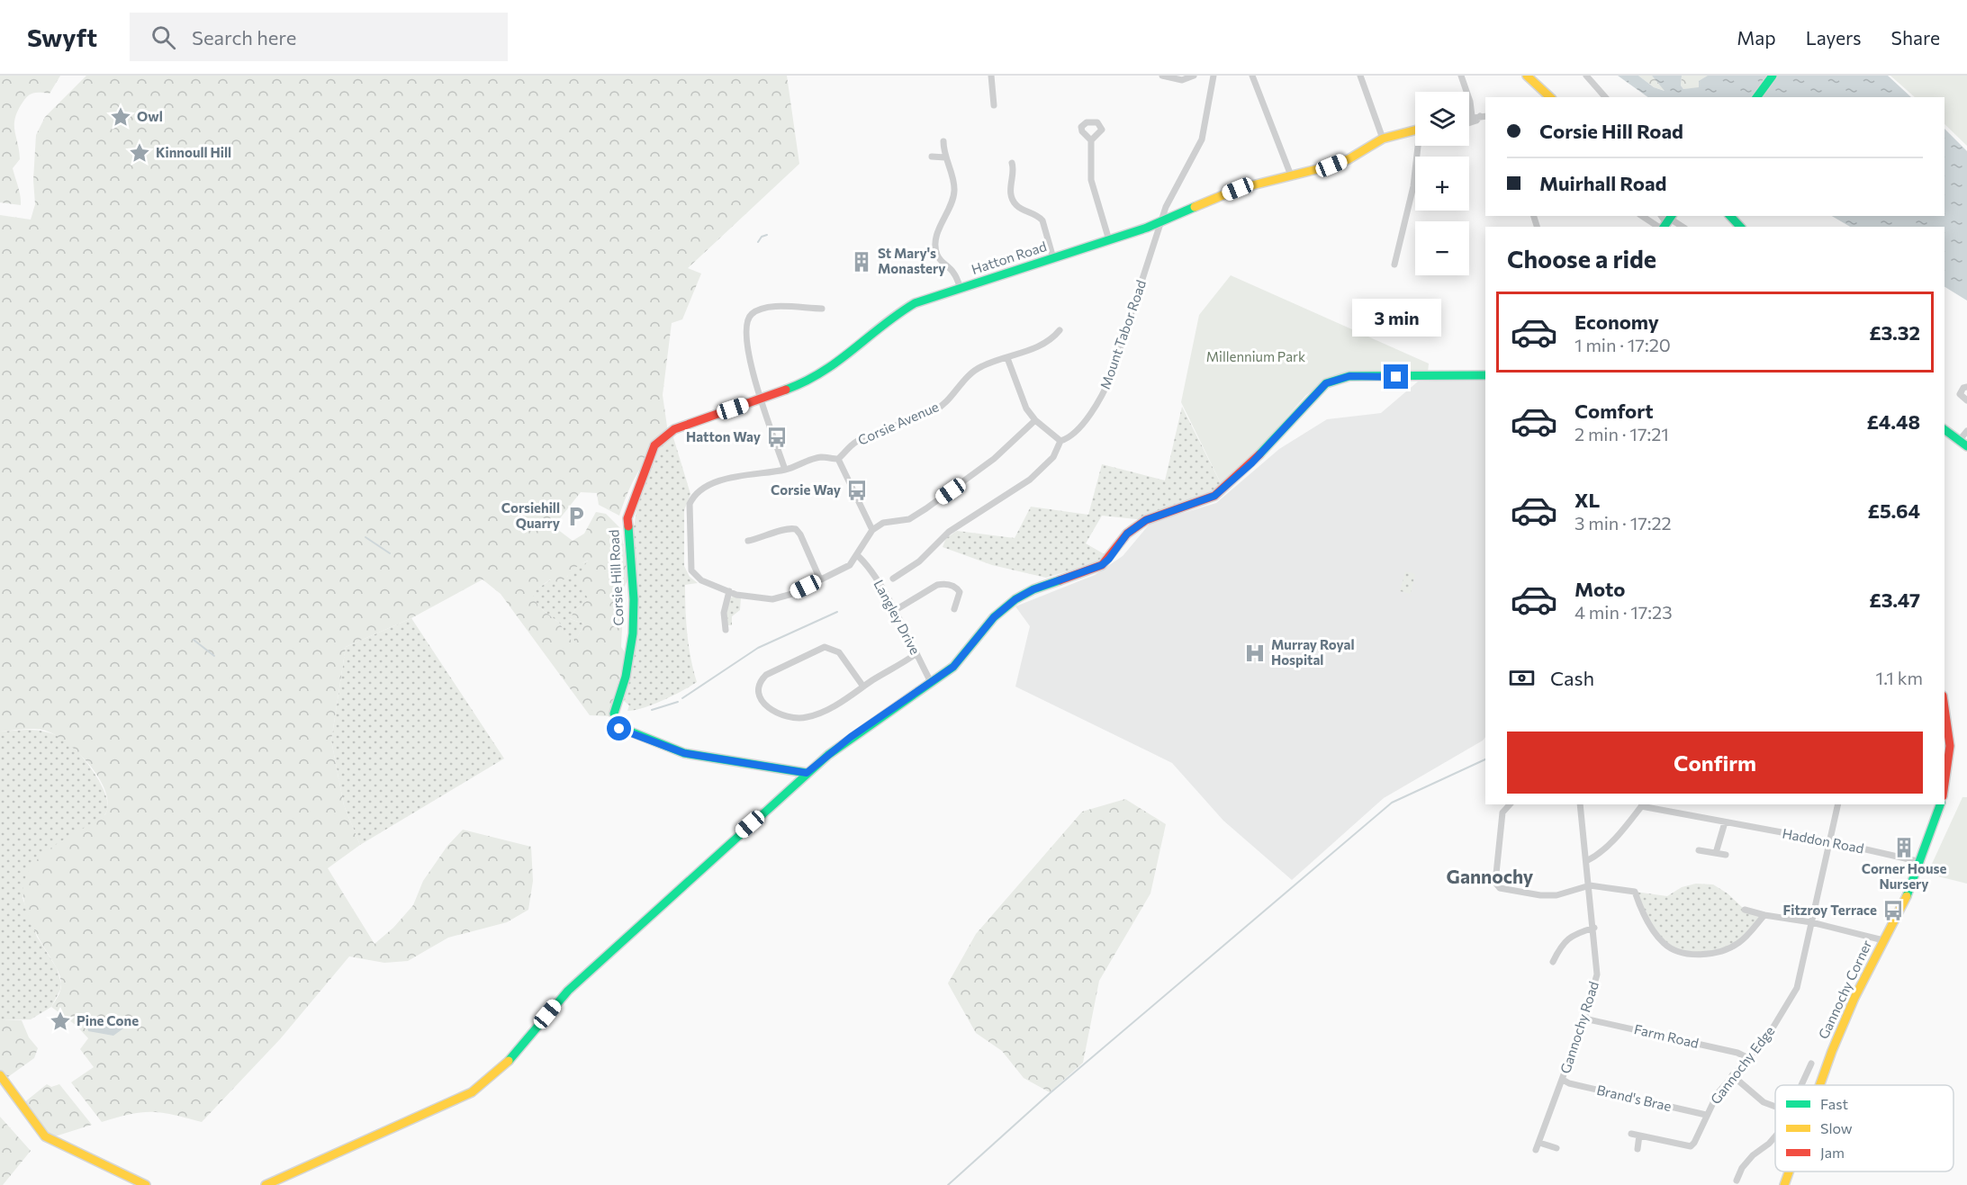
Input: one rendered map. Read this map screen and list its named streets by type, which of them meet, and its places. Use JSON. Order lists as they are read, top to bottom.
{
  "streets": {
    "street": [
      "Hatton Road",
      "Mount Tabor Road",
      "Corsie Avenue",
      "Corsie Hill Road",
      "Langley Drive",
      "Haddon Road",
      "Gannochy Corner",
      "Gannochy Road",
      "Farm Road",
      "Gannochy Edge",
      "Brand's Brae"
    ]
  },
  "crossings": [
    ["Hatton Road", "Mount Tabor Road"],
    ["Hatton Road", "Corsie Hill Road"],
    ["Corsie Avenue", "Langley Drive"],
    ["Haddon Road", "Gannochy Edge"],
    ["Gannochy Road", "Farm Road"],
    ["Gannochy Road", "Brand's Brae"],
    ["Farm Road", "Gannochy Edge"],
    ["Gannochy Edge", "Brand's Brae"]
  ],
  "districts": ["Gannochy"],
  "parks": ["Millennium Park"],
  "places": {
    "place": ["Owl", "Kinnoull Hill", "Pine Cone"],
    "building": ["St Mary's Monastery", "Corner House Nursery"],
    "bus stop": ["Hatton Way", "Corsie Way", "Fitzroy Terrace"],
    "parking": ["Corsiehill Quarry"],
    "hospital": ["Murray Royal Hospital"]
  },
  "legend": ["Fast", "Slow", "Jam"],
  "page": {
    "header": "Swyft",
    "search": "Search here",
    "nav": ["Map", "Layers", "Share"],
    "map_buttons": ["+", "−"],
    "banner": ["Corsie Hill Road", "Muirhall Road"],
    "heading": "Choose a ride",
    "list": [
      {
        "name": "Economy",
        "note": "1 min · 17:20",
        "value": "£3.32"
      },
      {
        "name": "Comfort",
        "note": "2 min · 17:21",
        "value": "£4.48"
      },
      {
        "name": "XL",
        "note": "3 min · 17:22",
        "value": "£5.64"
      },
      {
        "name": "Moto",
        "note": "4 min · 17:23",
        "value": "£3.47"
      }
    ],
    "bubble": "3 min",
    "pay": ["Cash", "1.1 km"],
    "buttons": "Confirm"
  }
}
